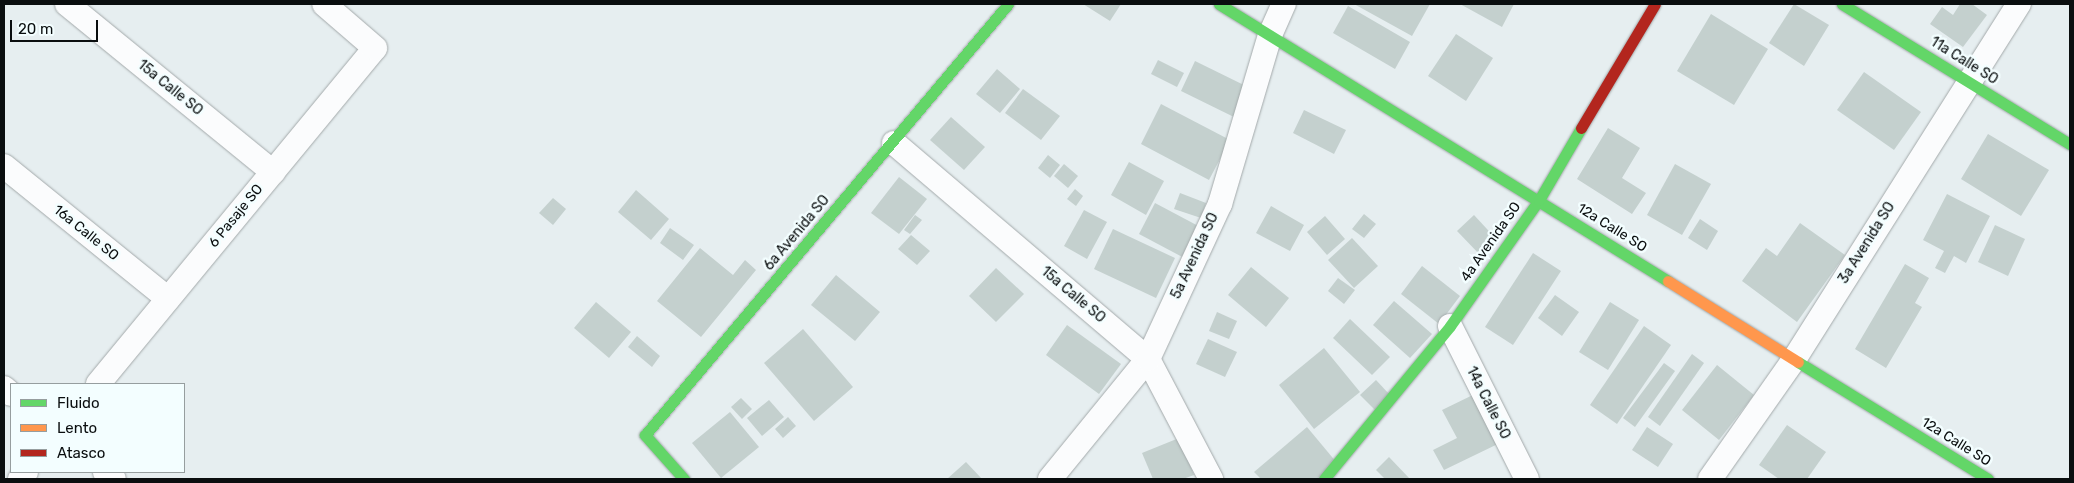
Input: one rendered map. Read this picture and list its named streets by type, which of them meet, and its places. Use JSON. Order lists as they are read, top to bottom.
{
  "streets": {
    "street": [
      "11a Calle SO",
      "15a Calle SO",
      "6 Pasaje SO",
      "12a Calle SO",
      "16a Calle SO",
      "6a Avenida SO",
      "4a Avenida SO",
      "3a Avenida SO",
      "5a Avenida SO",
      "14a Calle SO"
    ]
  },
  "crossings": [
    ["11a Calle SO", "3a Avenida SO"],
    ["15a Calle SO", "6 Pasaje SO"],
    ["15a Calle SO", "6a Avenida SO"],
    ["15a Calle SO", "5a Avenida SO"],
    ["6 Pasaje SO", "16a Calle SO"],
    ["12a Calle SO", "4a Avenida SO"],
    ["12a Calle SO", "3a Avenida SO"],
    ["12a Calle SO", "5a Avenida SO"],
    ["4a Avenida SO", "14a Calle SO"]
  ],
  "legend": ["Fluido", "Lento", "Atasco"],
  "scale_bar": "20 m"
}
